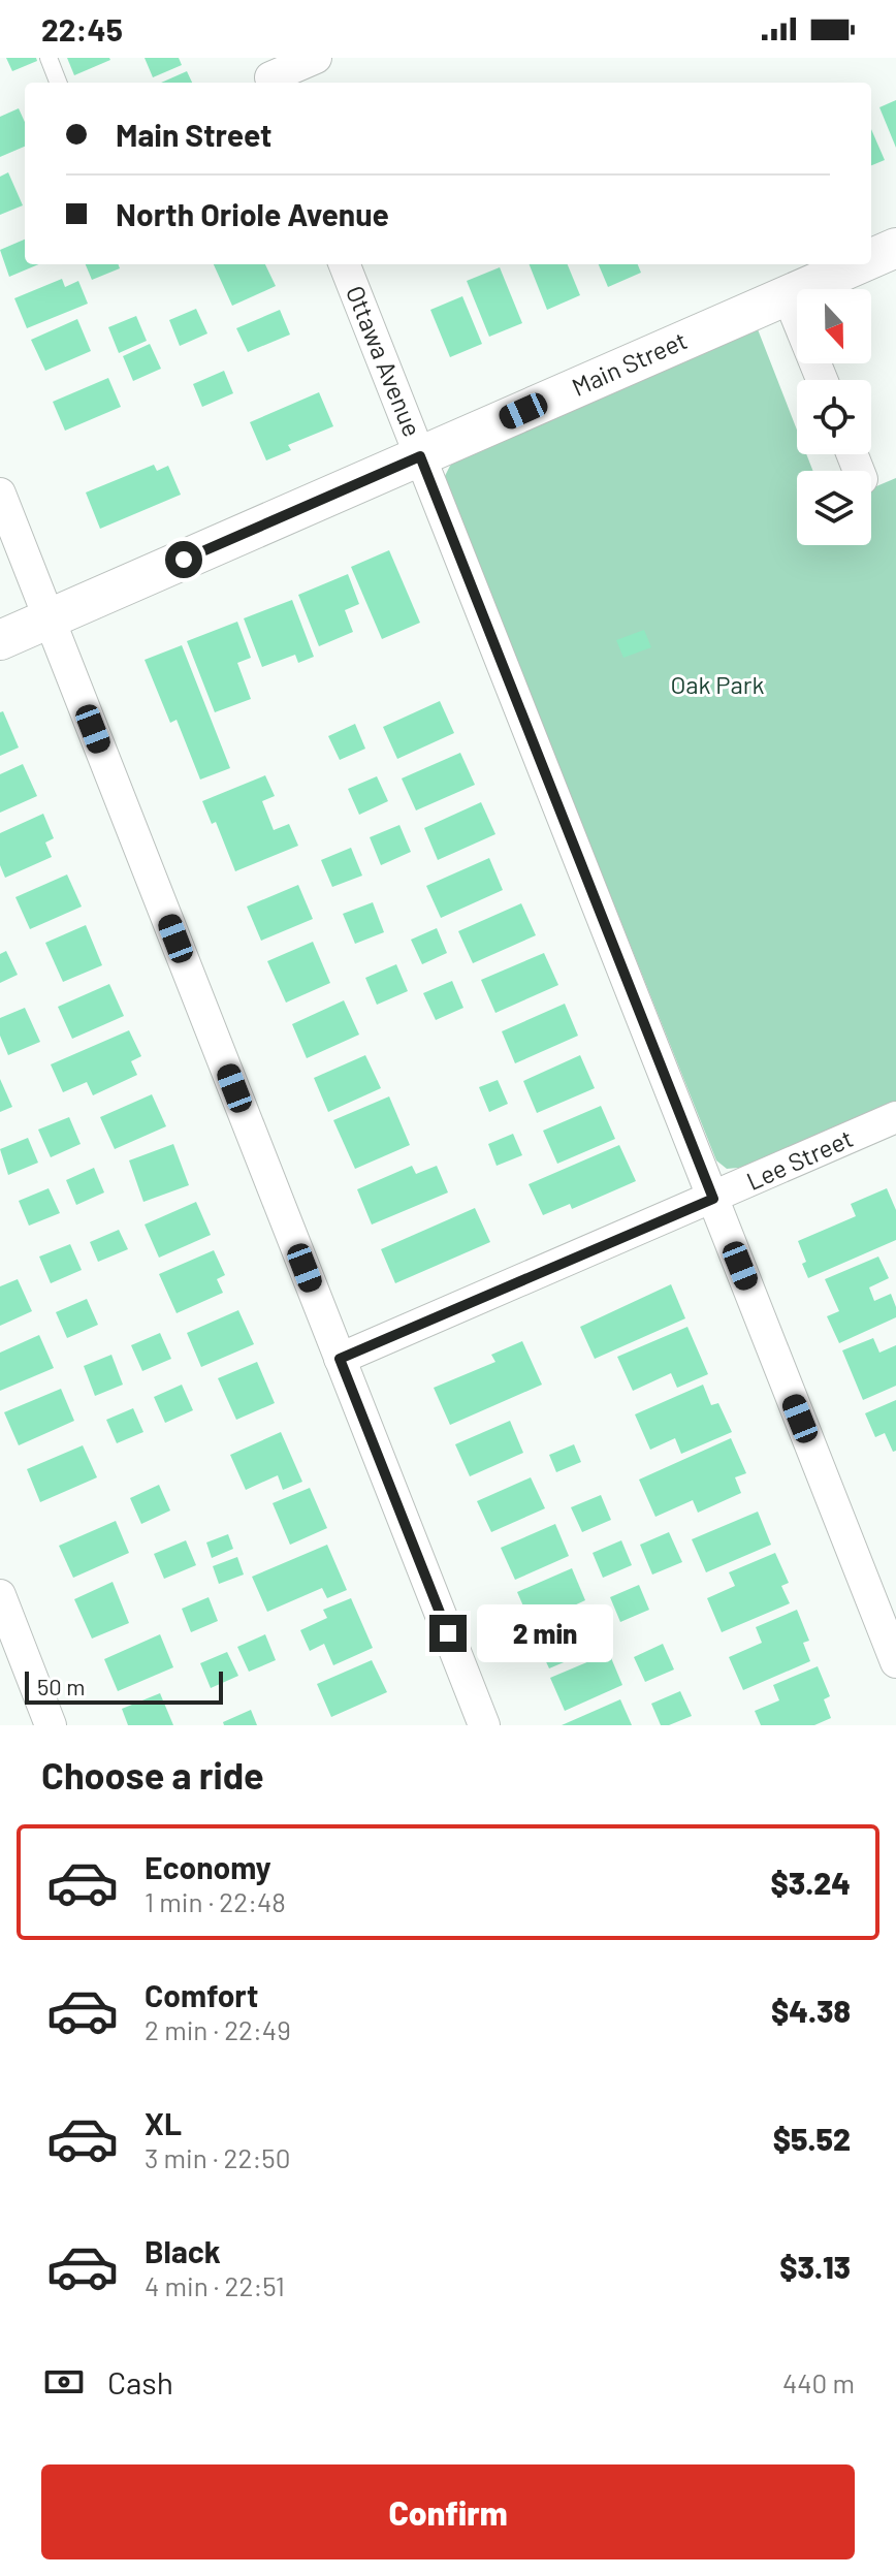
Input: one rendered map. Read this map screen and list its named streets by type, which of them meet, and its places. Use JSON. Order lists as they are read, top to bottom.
{
  "streets": {
    "street": ["Ottawa Avenue", "Main Street", "Lee Street"]
  },
  "crossings": [
    ["Ottawa Avenue", "Main Street"],
    ["Ottawa Avenue", "Lee Street"]
  ],
  "parks": ["Oak Park"],
  "scale_bar": "50 m",
  "north": "bottom",
  "page": {
    "status": "22:45",
    "banner": ["Main Street", "North Oriole Avenue"],
    "bubble": "2 min",
    "scale": "50 m",
    "heading": "Choose a ride",
    "list": [
      {
        "name": "Economy",
        "note": "1 min · 22:48",
        "value": "$3.24"
      },
      {
        "name": "Comfort",
        "note": "2 min · 22:49",
        "value": "$4.38"
      },
      {
        "name": "XL",
        "note": "3 min · 22:50",
        "value": "$5.52"
      },
      {
        "name": "Black",
        "note": "4 min · 22:51",
        "value": "$3.13"
      }
    ],
    "pay": ["Cash", "440 m"],
    "buttons": "Confirm"
  }
}
